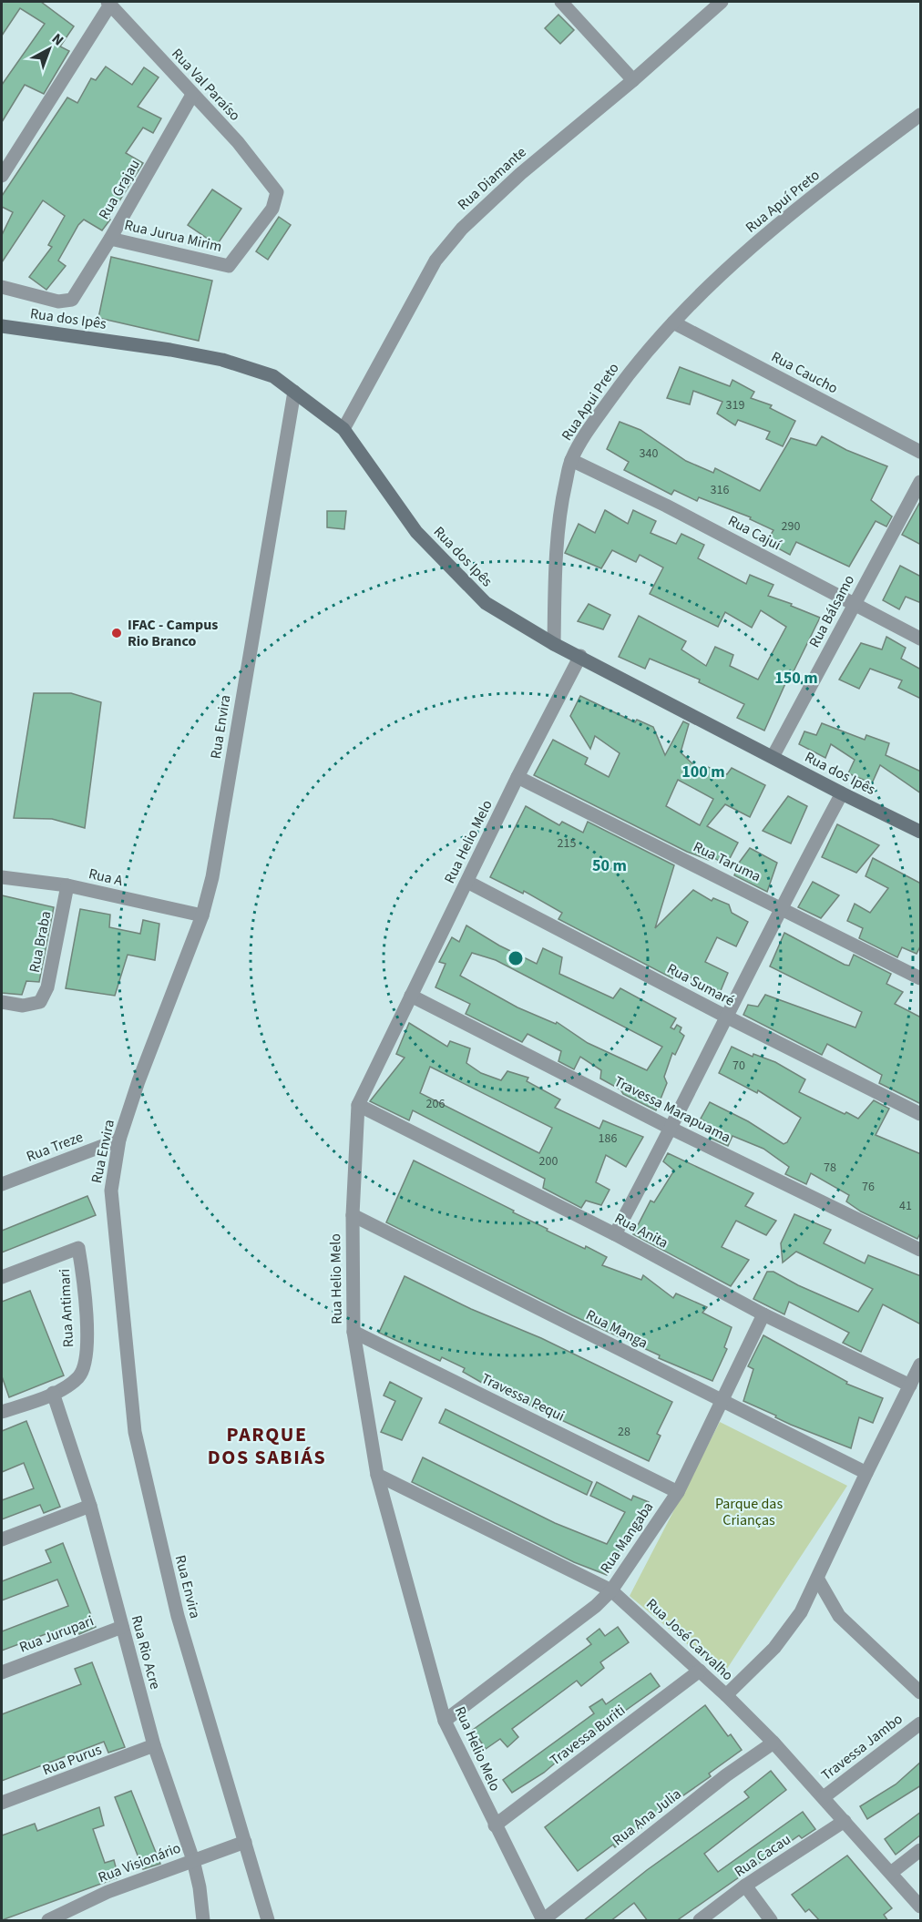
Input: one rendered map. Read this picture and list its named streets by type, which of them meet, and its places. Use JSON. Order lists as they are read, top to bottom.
{
  "streets": {
    "street": [
      "Rua Val Paraíso",
      "Rua Diamante",
      "Rua Grajau",
      "Rua Apuí Preto",
      "Rua Jurua Mirim",
      "Rua dos Ipês",
      "Rua Caucho",
      "Rua Apui Preto",
      "Rua Cajuí",
      "Rua Bálsamo",
      "Rua Envira",
      "Rua Helio Melo",
      "Rua Taruma",
      "Rua A",
      "Rua Braba",
      "Rua Sumaré",
      "Travessa Marapuama",
      "Rua Treze",
      "Rua Anita",
      "Rua Antimari",
      "Rua Manga",
      "Travessa Pequi",
      "Rua Mangaba",
      "Rua Jurupari",
      "Rua José Carvalho",
      "Rua Rio Acre",
      "Travessa Buriti",
      "Travessa Jambo",
      "Rua Purus",
      "Rua Ana Julia",
      "Rua Cacau",
      "Rua Visionário"
    ]
  },
  "crossings": [
    ["Rua Val Paraíso", "Rua Grajau"],
    ["Rua Val Paraíso", "Rua Jurua Mirim"],
    ["Rua Diamante", "Rua dos Ipês"],
    ["Rua Grajau", "Rua Jurua Mirim"],
    ["Rua Apuí Preto", "Rua Caucho"],
    ["Rua Apuí Preto", "Rua Apui Preto"],
    ["Rua dos Ipês", "Rua Apui Preto"],
    ["Rua dos Ipês", "Rua Bálsamo"],
    ["Rua dos Ipês", "Rua Envira"],
    ["Rua dos Ipês", "Rua Helio Melo"],
    ["Rua Caucho", "Rua Apui Preto"],
    ["Rua Apui Preto", "Rua Cajuí"],
    ["Rua Cajuí", "Rua Bálsamo"],
    ["Rua Envira", "Rua A"],
    ["Rua Envira", "Rua Treze"],
    ["Rua Envira", "Rua Visionário"],
    ["Rua Helio Melo", "Rua Taruma"],
    ["Rua Helio Melo", "Rua Sumaré"],
    ["Rua Helio Melo", "Travessa Marapuama"],
    ["Rua Helio Melo", "Rua Anita"],
    ["Rua Helio Melo", "Rua Manga"],
    ["Rua Helio Melo", "Travessa Pequi"],
    ["Rua Helio Melo", "Rua Mangaba"],
    ["Rua Helio Melo", "Rua José Carvalho"],
    ["Rua Helio Melo", "Travessa Buriti"],
    ["Rua Helio Melo", "Rua Ana Julia"],
    ["Rua A", "Rua Braba"],
    ["Rua Anita", "Rua Mangaba"],
    ["Rua Antimari", "Rua Rio Acre"],
    ["Rua Manga", "Rua Mangaba"],
    ["Travessa Pequi", "Rua Mangaba"],
    ["Rua Mangaba", "Rua José Carvalho"],
    ["Rua Jurupari", "Rua Rio Acre"],
    ["Rua José Carvalho", "Travessa Buriti"],
    ["Rua José Carvalho", "Travessa Jambo"],
    ["Rua José Carvalho", "Rua Ana Julia"],
    ["Rua José Carvalho", "Rua Cacau"],
    ["Rua Rio Acre", "Rua Purus"],
    ["Rua Rio Acre", "Rua Visionário"]
  ],
  "districts": ["PARQUE DOS SABIÁS"],
  "parks": ["Parque das Crianças"],
  "places": ["IFAC - Campus Rio Branco"],
  "house_numbers": [
    "319",
    "340",
    "316",
    "290",
    "215",
    "70",
    "206",
    "186",
    "200",
    "78",
    "76",
    "41",
    "28"
  ],
  "north": "top right",
  "rings": ["150 m", "100 m", "50 m"]
}
